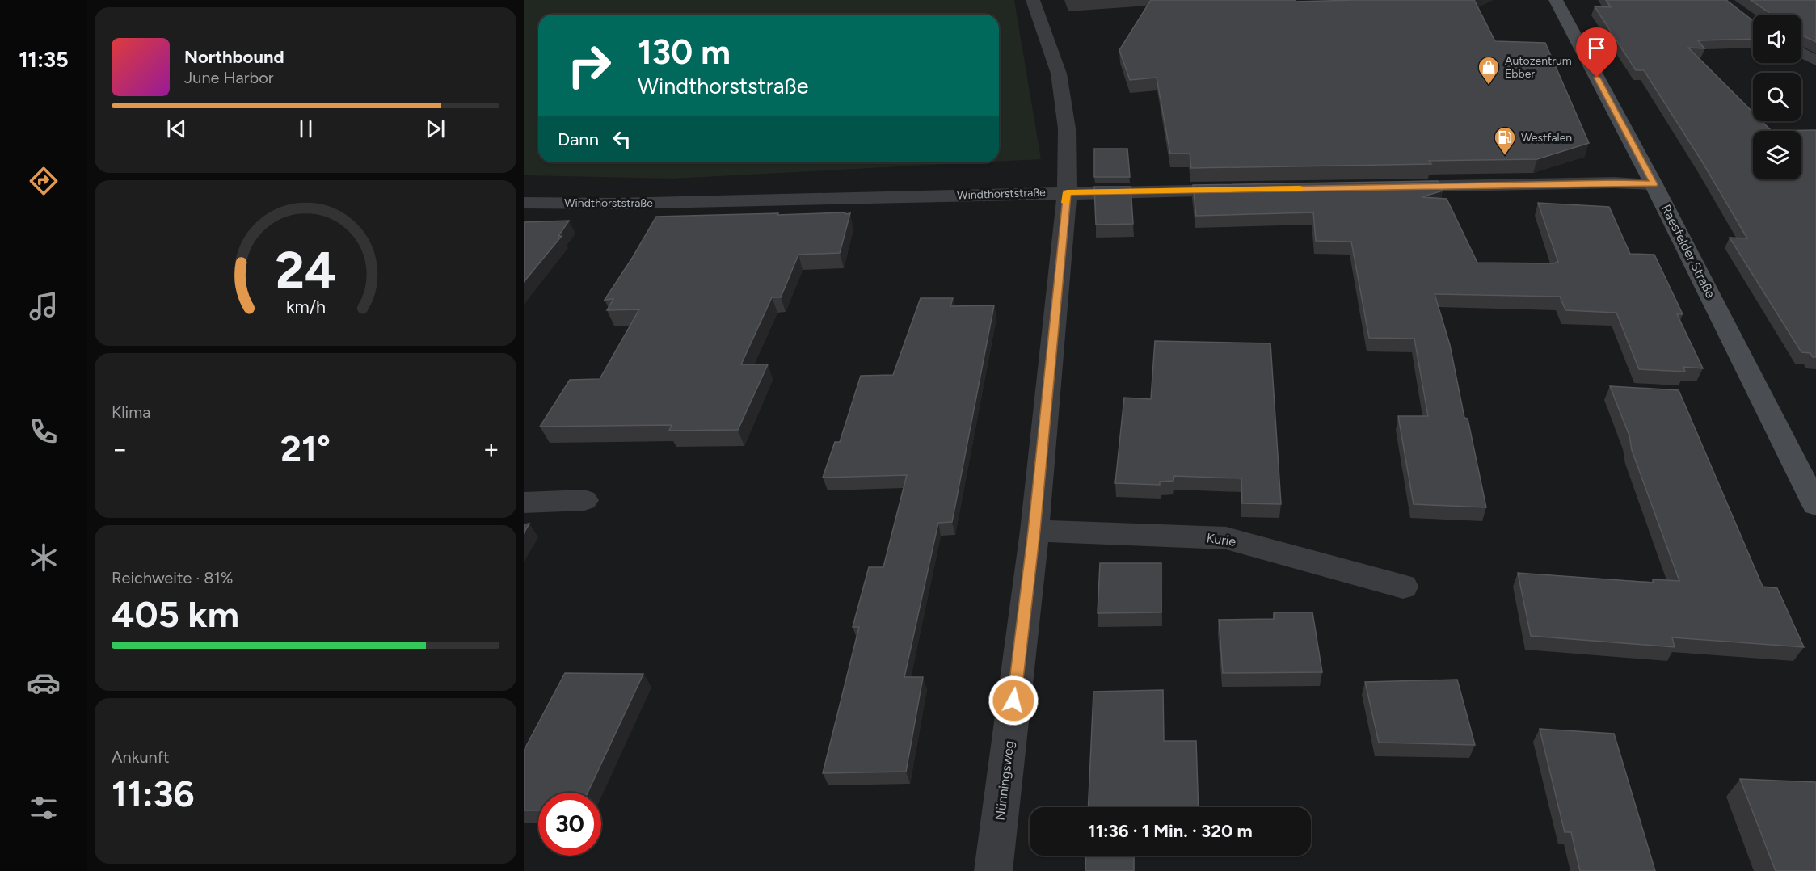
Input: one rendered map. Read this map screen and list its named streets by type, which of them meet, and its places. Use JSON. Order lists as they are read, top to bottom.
{
  "streets": {
    "main road": ["Raesfelder Straße"],
    "street": ["Windthorststraße", "Kurie", "Nünningsweg"]
  },
  "crossings": [
    ["Windthorststraße", "Nünningsweg"],
    ["Kurie", "Nünningsweg"]
  ],
  "places": {
    "shop": ["Autozentrum Ebber"],
    "fuel station": ["Westfalen"]
  },
  "page": {
    "tabs": "11:35",
    "turn": ["130 m", "Windthorststraße"],
    "song": ["Northbound", "June Harbor"],
    "then": "Dann",
    "tile": [
      "Klima",
      ["Reichweite · 81%", "405 km"],
      ["Ankunft", "11:36"]
    ],
    "heat": ["−", "21°", "+"],
    "limit": "30",
    "trip": "11:36 · 1 Min. · 320 m",
    "gauge": ["24", "km/h"]
  }
}
